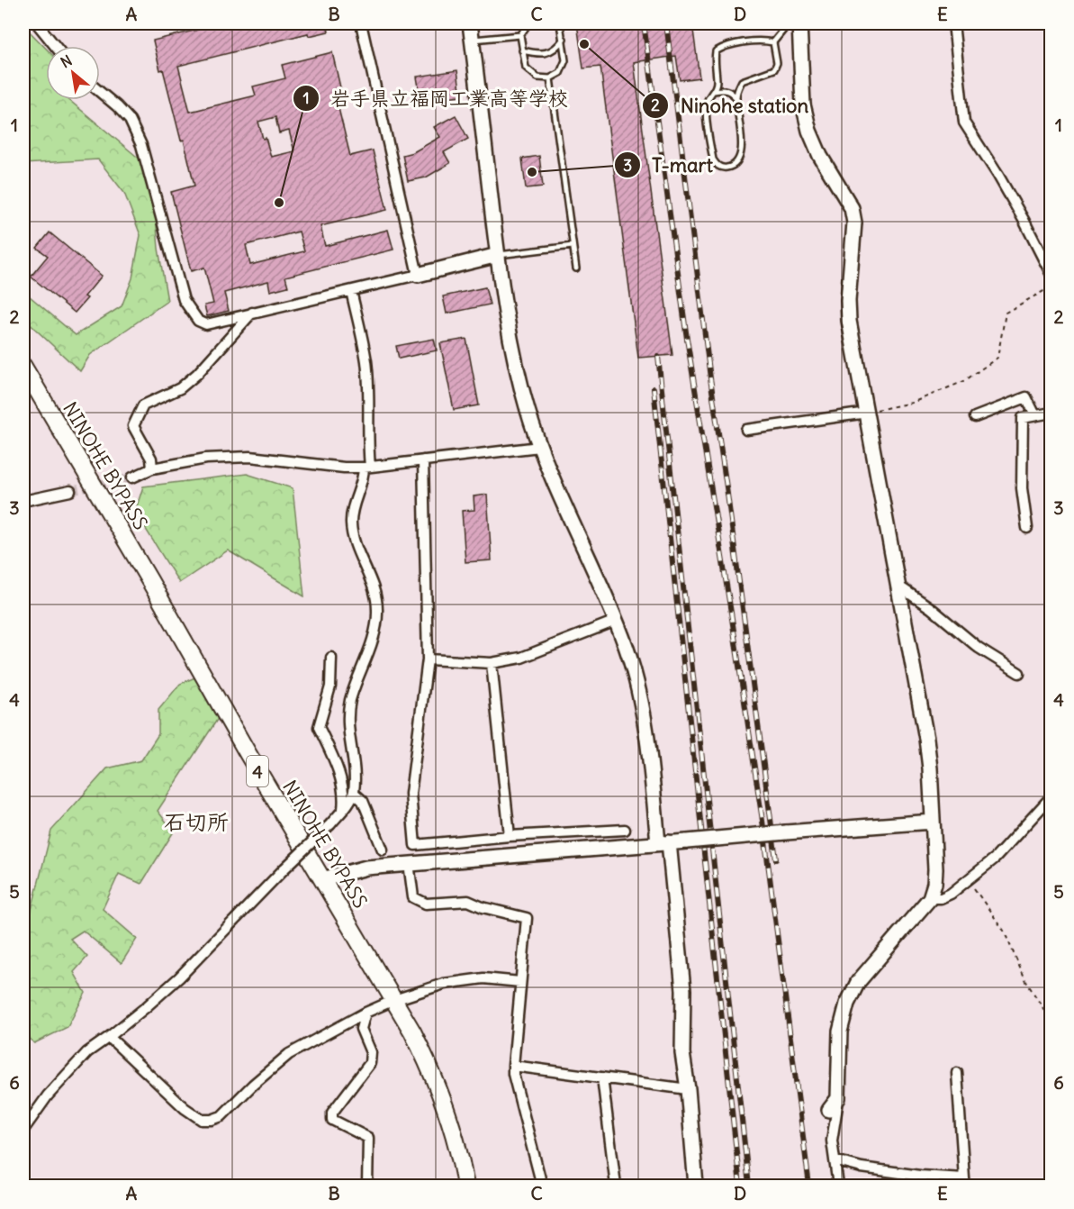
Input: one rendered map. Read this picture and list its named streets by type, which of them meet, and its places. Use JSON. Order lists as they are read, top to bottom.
{
  "streets": {
    "highway": ["NINOHE BYPASS", "4"]
  },
  "districts": ["石切所"],
  "places": ["Ninohe station", "T-mart", "岩手県立福岡工業高等学校"],
  "north": "top left",
  "grid": {
    "columns": [
      "A",
      "B",
      "C",
      "D",
      "E"
    ],
    "rows": [
      "1",
      "2",
      "3",
      "4",
      "5",
      "6"
    ]
  }
}
